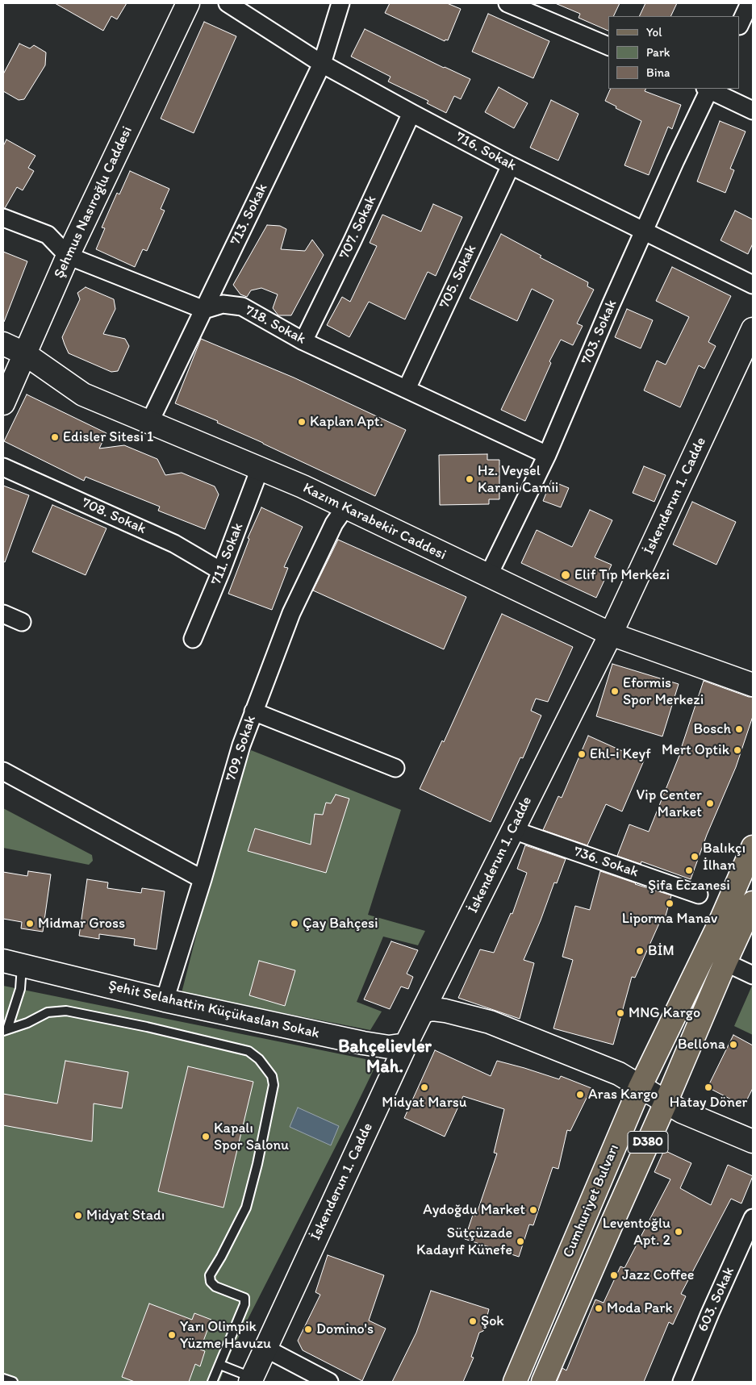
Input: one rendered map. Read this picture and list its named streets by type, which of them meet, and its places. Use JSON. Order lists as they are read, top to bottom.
{
  "streets": {
    "main road": ["D380", "Cumhuriyet Bulvarı"],
    "street": [
      "716. Sokak",
      "Şehmus Nasıroğlu Caddesi",
      "713. Sokak",
      "707. Sokak",
      "705. Sokak",
      "718. Sokak",
      "703. Sokak",
      "İskenderun 1. Cadde",
      "708. Sokak",
      "Kazım Karabekir Caddesi",
      "711. Sokak",
      "709. Sokak",
      "736. Sokak",
      "Şehit Selahattin Küçükaslan Sokak",
      "603. Sokak"
    ]
  },
  "crossings": [
    ["716. Sokak", "713. Sokak"],
    ["716. Sokak", "707. Sokak"],
    ["716. Sokak", "705. Sokak"],
    ["716. Sokak", "703. Sokak"],
    ["Şehmus Nasıroğlu Caddesi", "Kazım Karabekir Caddesi"],
    ["713. Sokak", "718. Sokak"],
    ["713. Sokak", "Kazım Karabekir Caddesi"],
    ["707. Sokak", "718. Sokak"],
    ["705. Sokak", "718. Sokak"],
    ["718. Sokak", "703. Sokak"],
    ["703. Sokak", "Kazım Karabekir Caddesi"],
    ["İskenderun 1. Cadde", "Kazım Karabekir Caddesi"],
    ["İskenderun 1. Cadde", "736. Sokak"],
    ["İskenderun 1. Cadde", "Şehit Selahattin Küçükaslan Sokak"],
    ["708. Sokak", "711. Sokak"],
    ["Kazım Karabekir Caddesi", "711. Sokak"],
    ["Kazım Karabekir Caddesi", "709. Sokak"],
    ["709. Sokak", "Şehit Selahattin Küçükaslan Sokak"]
  ],
  "districts": ["Bahçelievler Mah."],
  "places": [
    "Kaplan Apt.",
    "Edisler Sitesi 1",
    "Hz. Veysel Karani Camii",
    "Elif Tıp Merkezi",
    "Eformis Spor Merkezi",
    "Bosch",
    "Mert Optik",
    "Ehl-i Keyf",
    "Vip Center Market",
    "Balıkçı İlhan",
    "Şifa Eczanesi",
    "Liporma Manav",
    "Midmar Gross",
    "Çay Bahçesi",
    "BİM",
    "MNG Kargo",
    "Bellona",
    "Midyat Marsu",
    "Hatay Döner",
    "Aras Kargo",
    "Kapalı Spor Salonu",
    "Aydoğdu Market",
    "Midyat Stadı",
    "Leventoğlu Apt. 2",
    "Sütçüzade Kadayıf Künefe",
    "Jazz Coffee",
    "Moda Park",
    "Şok",
    "Domino's",
    "Yarı Olimpik Yüzme Havuzu"
  ],
  "legend": ["Yol", "Park", "Bina"]
}
